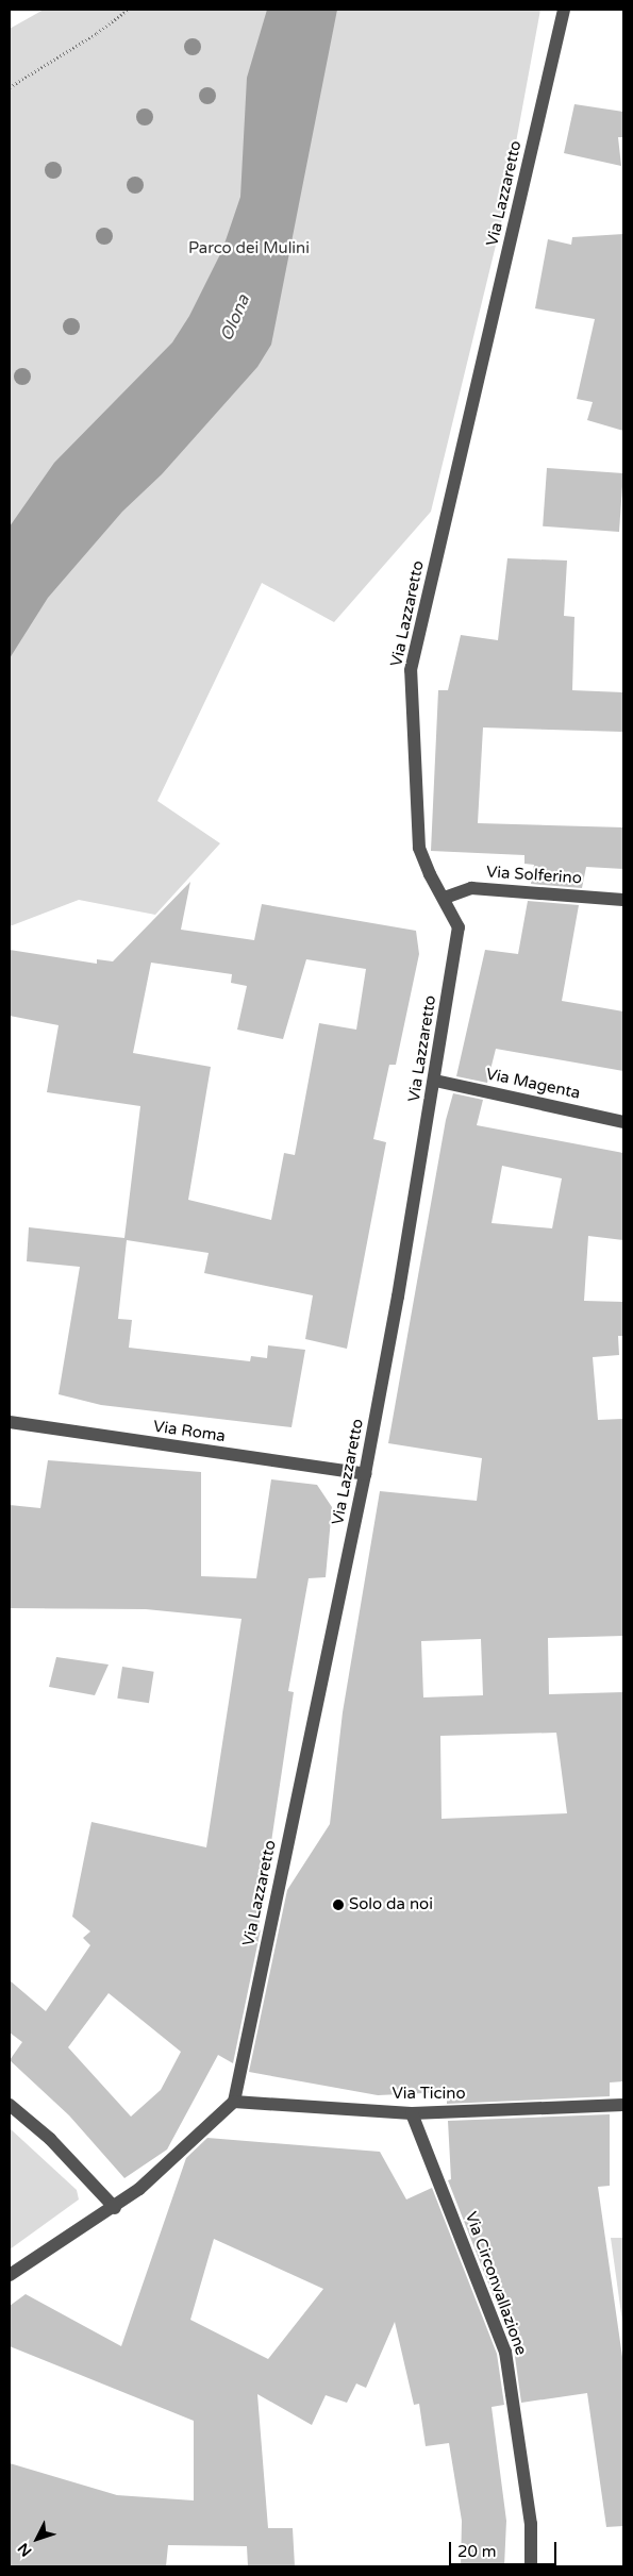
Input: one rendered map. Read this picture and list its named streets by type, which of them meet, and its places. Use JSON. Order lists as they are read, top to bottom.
{
  "streets": {
    "street": [
      "Via Lazzaretto",
      "Via Solferino",
      "Via Magenta",
      "Via Roma",
      "Via Ticino",
      "Via Circonvallazione"
    ]
  },
  "crossings": [
    ["Via Lazzaretto", "Via Solferino"],
    ["Via Lazzaretto", "Via Magenta"],
    ["Via Lazzaretto", "Via Roma"],
    ["Via Lazzaretto", "Via Ticino"],
    ["Via Ticino", "Via Circonvallazione"]
  ],
  "water": ["Olona"],
  "parks": ["Parco dei Mulini"],
  "places": ["Solo da noi"],
  "scale_bar": "20 m",
  "north": "bottom left"
}
